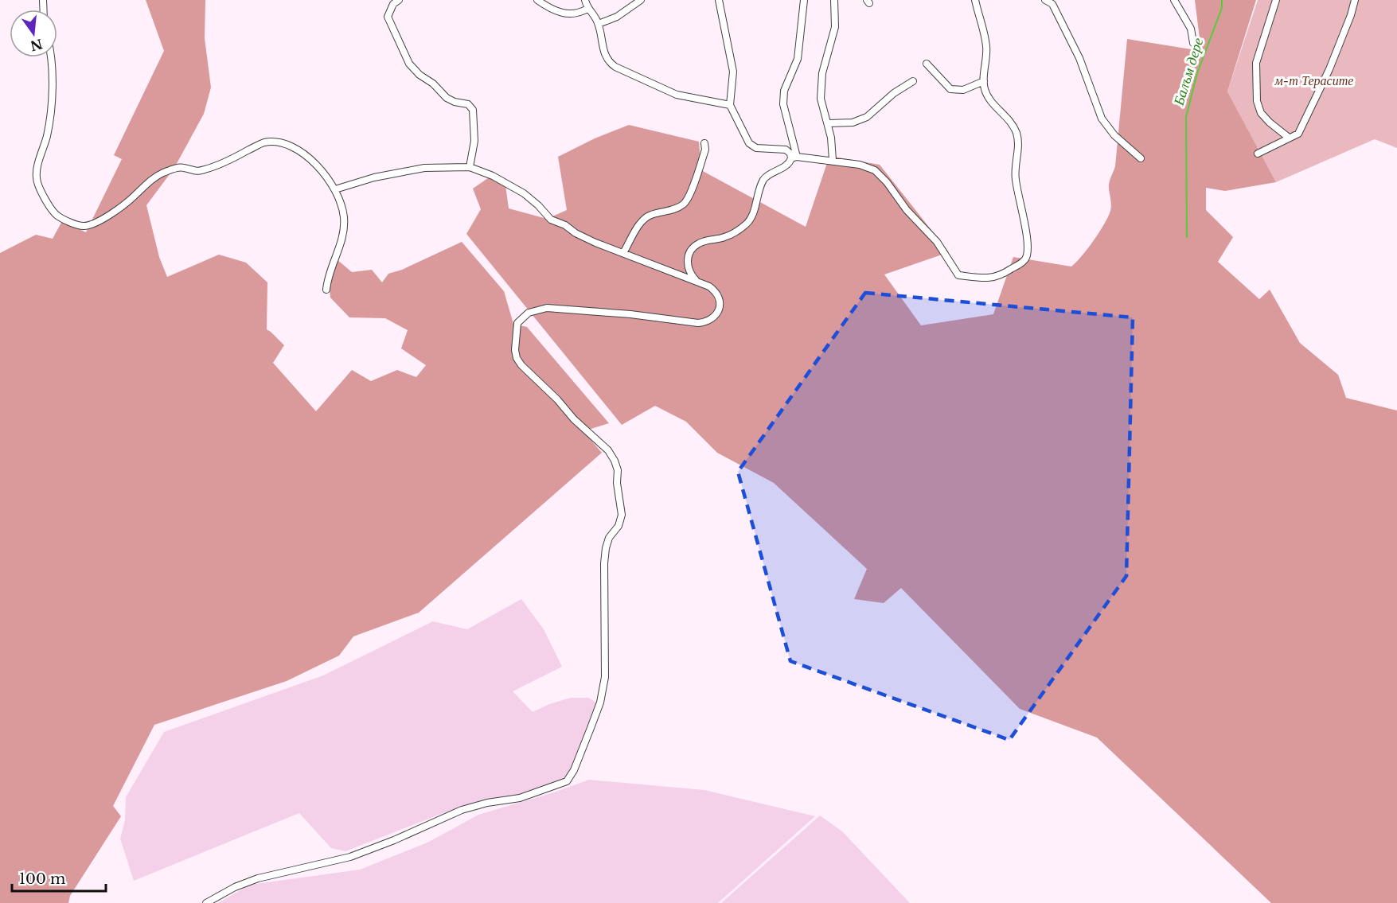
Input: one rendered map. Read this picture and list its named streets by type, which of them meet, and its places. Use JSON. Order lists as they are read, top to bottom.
{
  "water": ["Балъм дере"],
  "parks": ["м-т Терасите"],
  "scale_bar": "100 m",
  "north": "bottom"
}
